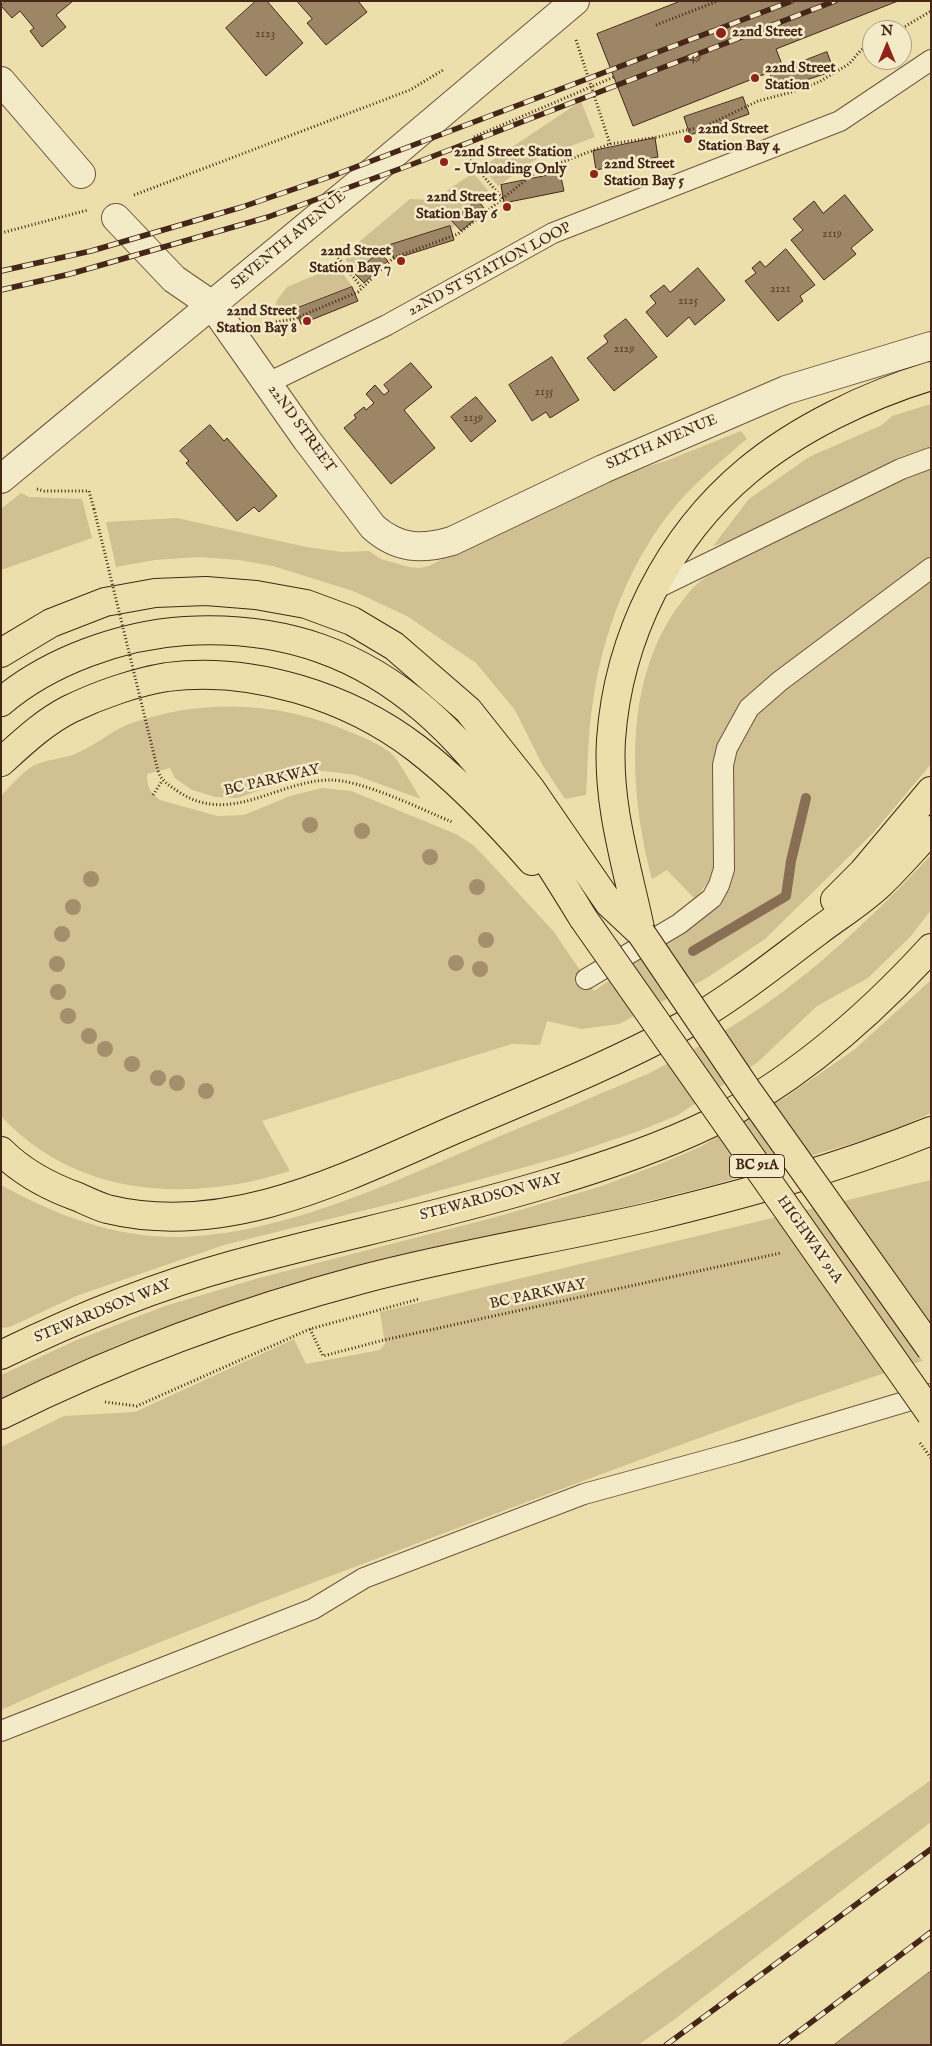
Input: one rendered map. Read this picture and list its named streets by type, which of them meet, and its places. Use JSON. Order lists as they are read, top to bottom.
{
  "streets": {
    "main road": ["BC 91A", "STEWARDSON WAY", "HIGHWAY 91A"],
    "street": ["SEVENTH AVENUE", "22ND STREET", "SIXTH AVENUE"],
    "lane": ["22ND ST STATION LOOP"],
    "path": ["BC PARKWAY"]
  },
  "crossings": [
    ["SEVENTH AVENUE", "22ND STREET"],
    ["22ND ST STATION LOOP", "22ND STREET"],
    ["22ND STREET", "SIXTH AVENUE"]
  ],
  "places": [
    "22nd Street",
    "22nd Street Station",
    "22nd Street Station Bay 4",
    "22nd Street Station - Unloading Only",
    "22nd Street Station Bay 5",
    "22nd Street Station Bay 6",
    "22nd Street Station Bay 7",
    "22nd Street Station Bay 8"
  ],
  "house_numbers": [
    "2123",
    "649",
    "2119",
    "2121",
    "2125",
    "2129",
    "2135",
    "2139"
  ],
  "north": "top"
}
